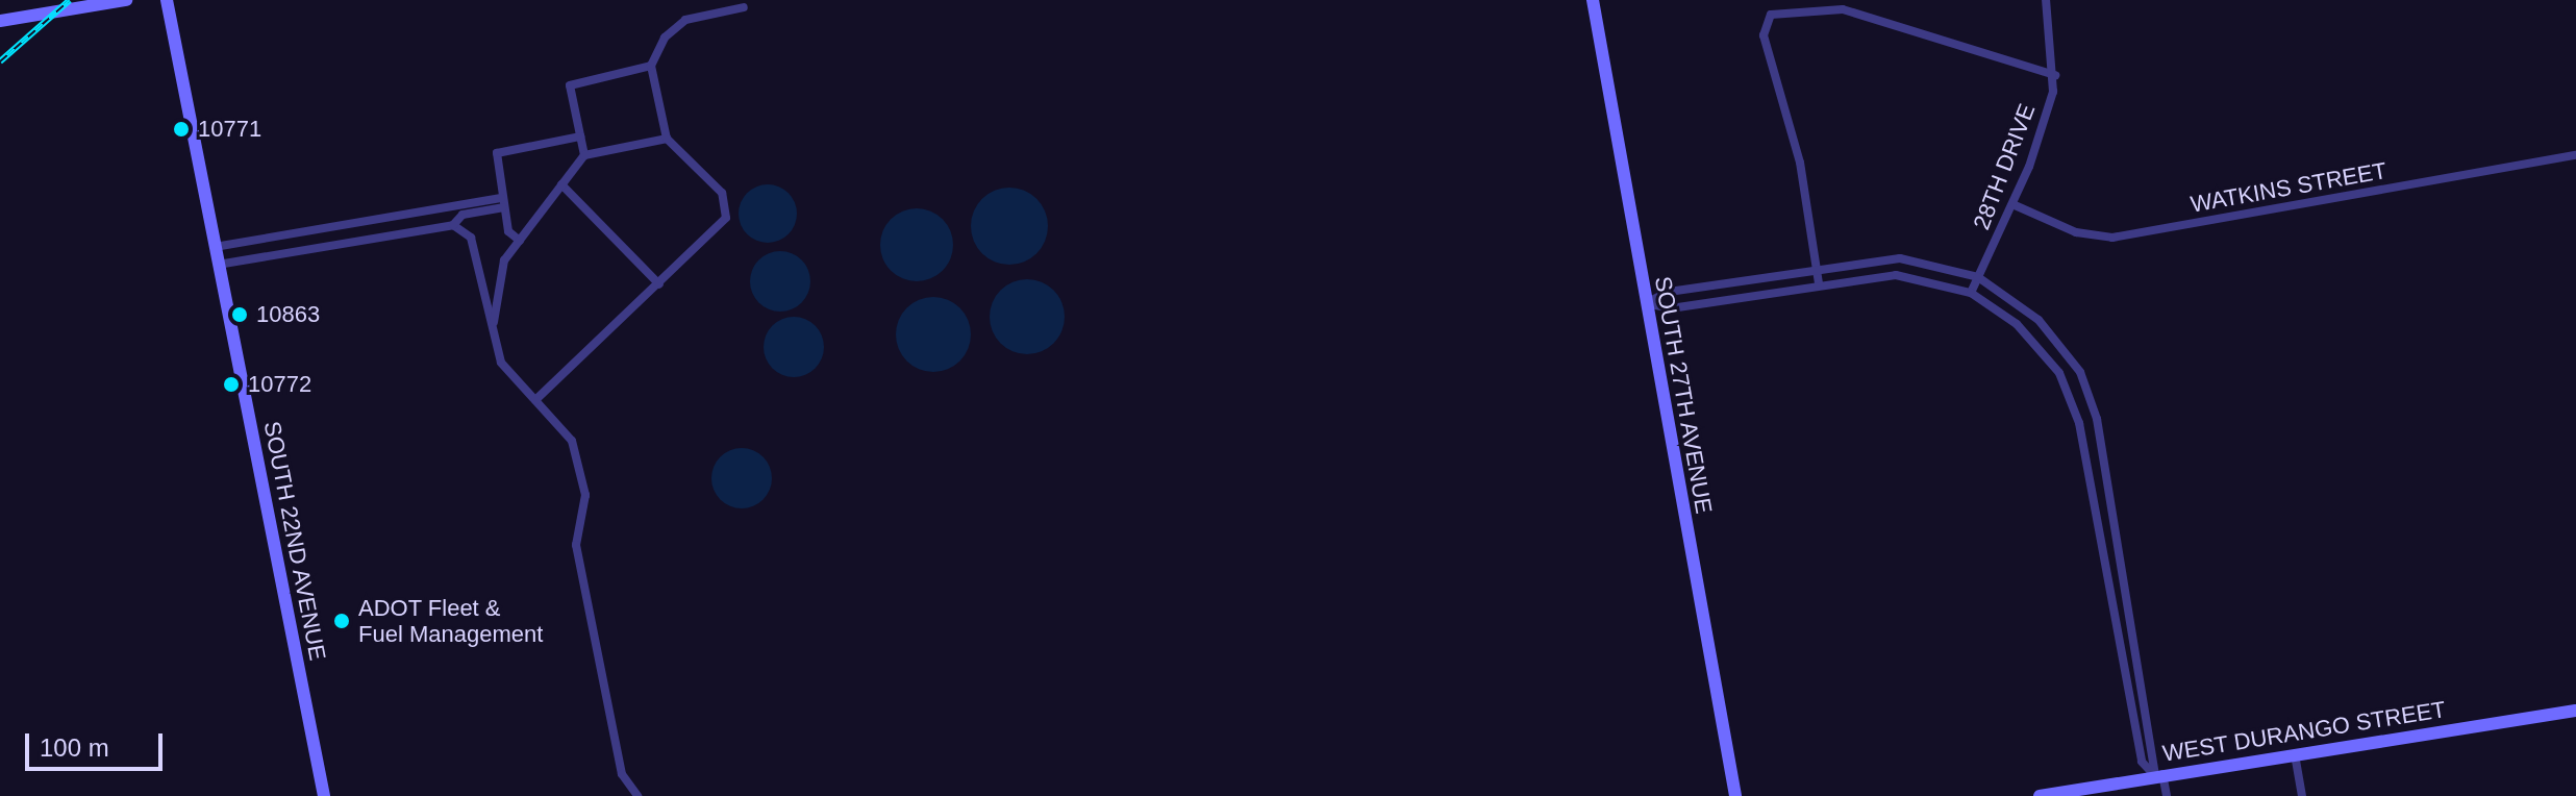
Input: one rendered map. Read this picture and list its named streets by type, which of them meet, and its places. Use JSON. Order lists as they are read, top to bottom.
{
  "streets": {
    "street": [
      "28TH DRIVE",
      "WATKINS STREET",
      "SOUTH 27TH AVENUE",
      "SOUTH 22ND AVENUE",
      "WEST DURANGO STREET"
    ]
  },
  "crossings": [
    ["28TH DRIVE", "WATKINS STREET"]
  ],
  "places": [
    "10771",
    "10863",
    "10772",
    "ADOT Fleet & Fuel Management"
  ],
  "scale_bar": "100 m"
}
